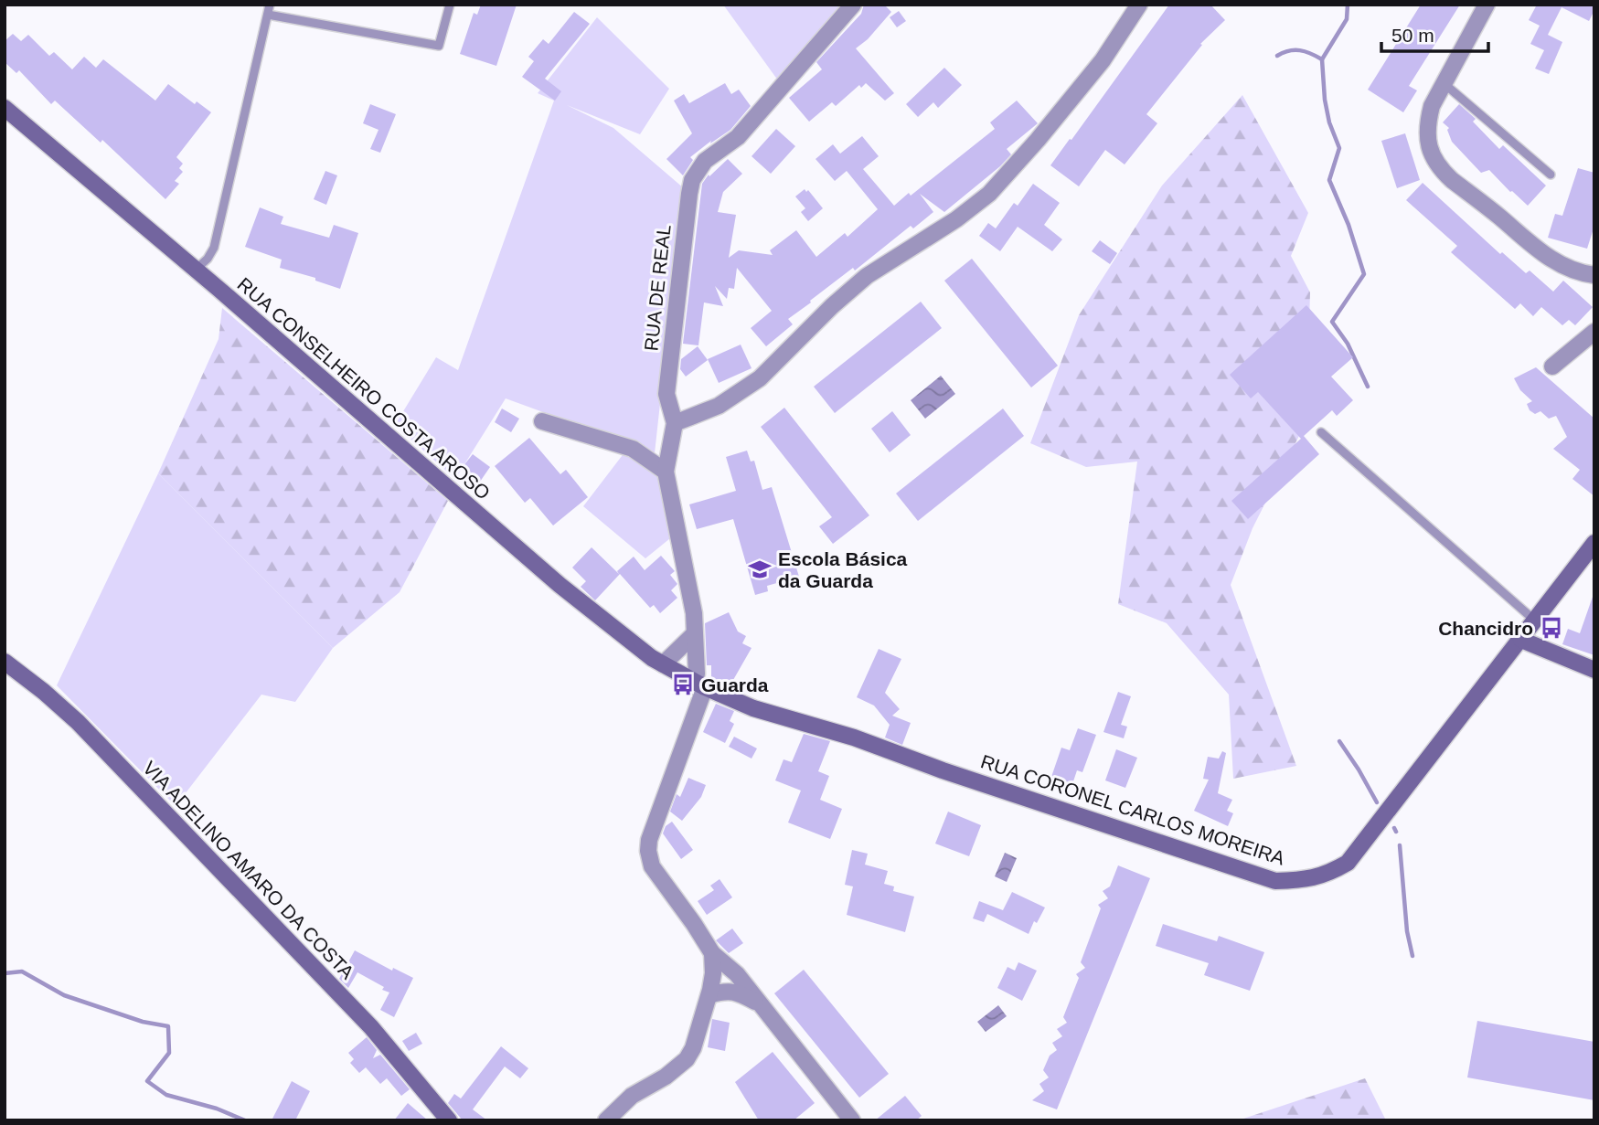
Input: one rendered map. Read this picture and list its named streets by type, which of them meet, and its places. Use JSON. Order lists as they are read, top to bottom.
{
  "streets": {
    "main road": ["RUA CONSELHEIRO COSTA AROSO", "RUA CORONEL CARLOS MOREIRA", "VIA ADELINO AMARO DA COSTA"],
    "street": ["RUA DE REAL"]
  },
  "crossings": [
    ["RUA DE REAL", "RUA CONSELHEIRO COSTA AROSO"],
    ["RUA DE REAL", "RUA CORONEL CARLOS MOREIRA"],
    ["RUA CONSELHEIRO COSTA AROSO", "RUA CORONEL CARLOS MOREIRA"]
  ],
  "places": {
    "school or university": ["Escola Básica da Guarda"],
    "bus stop": ["Chancidro", "Guarda"]
  },
  "scale_bar": "50 m"
}
